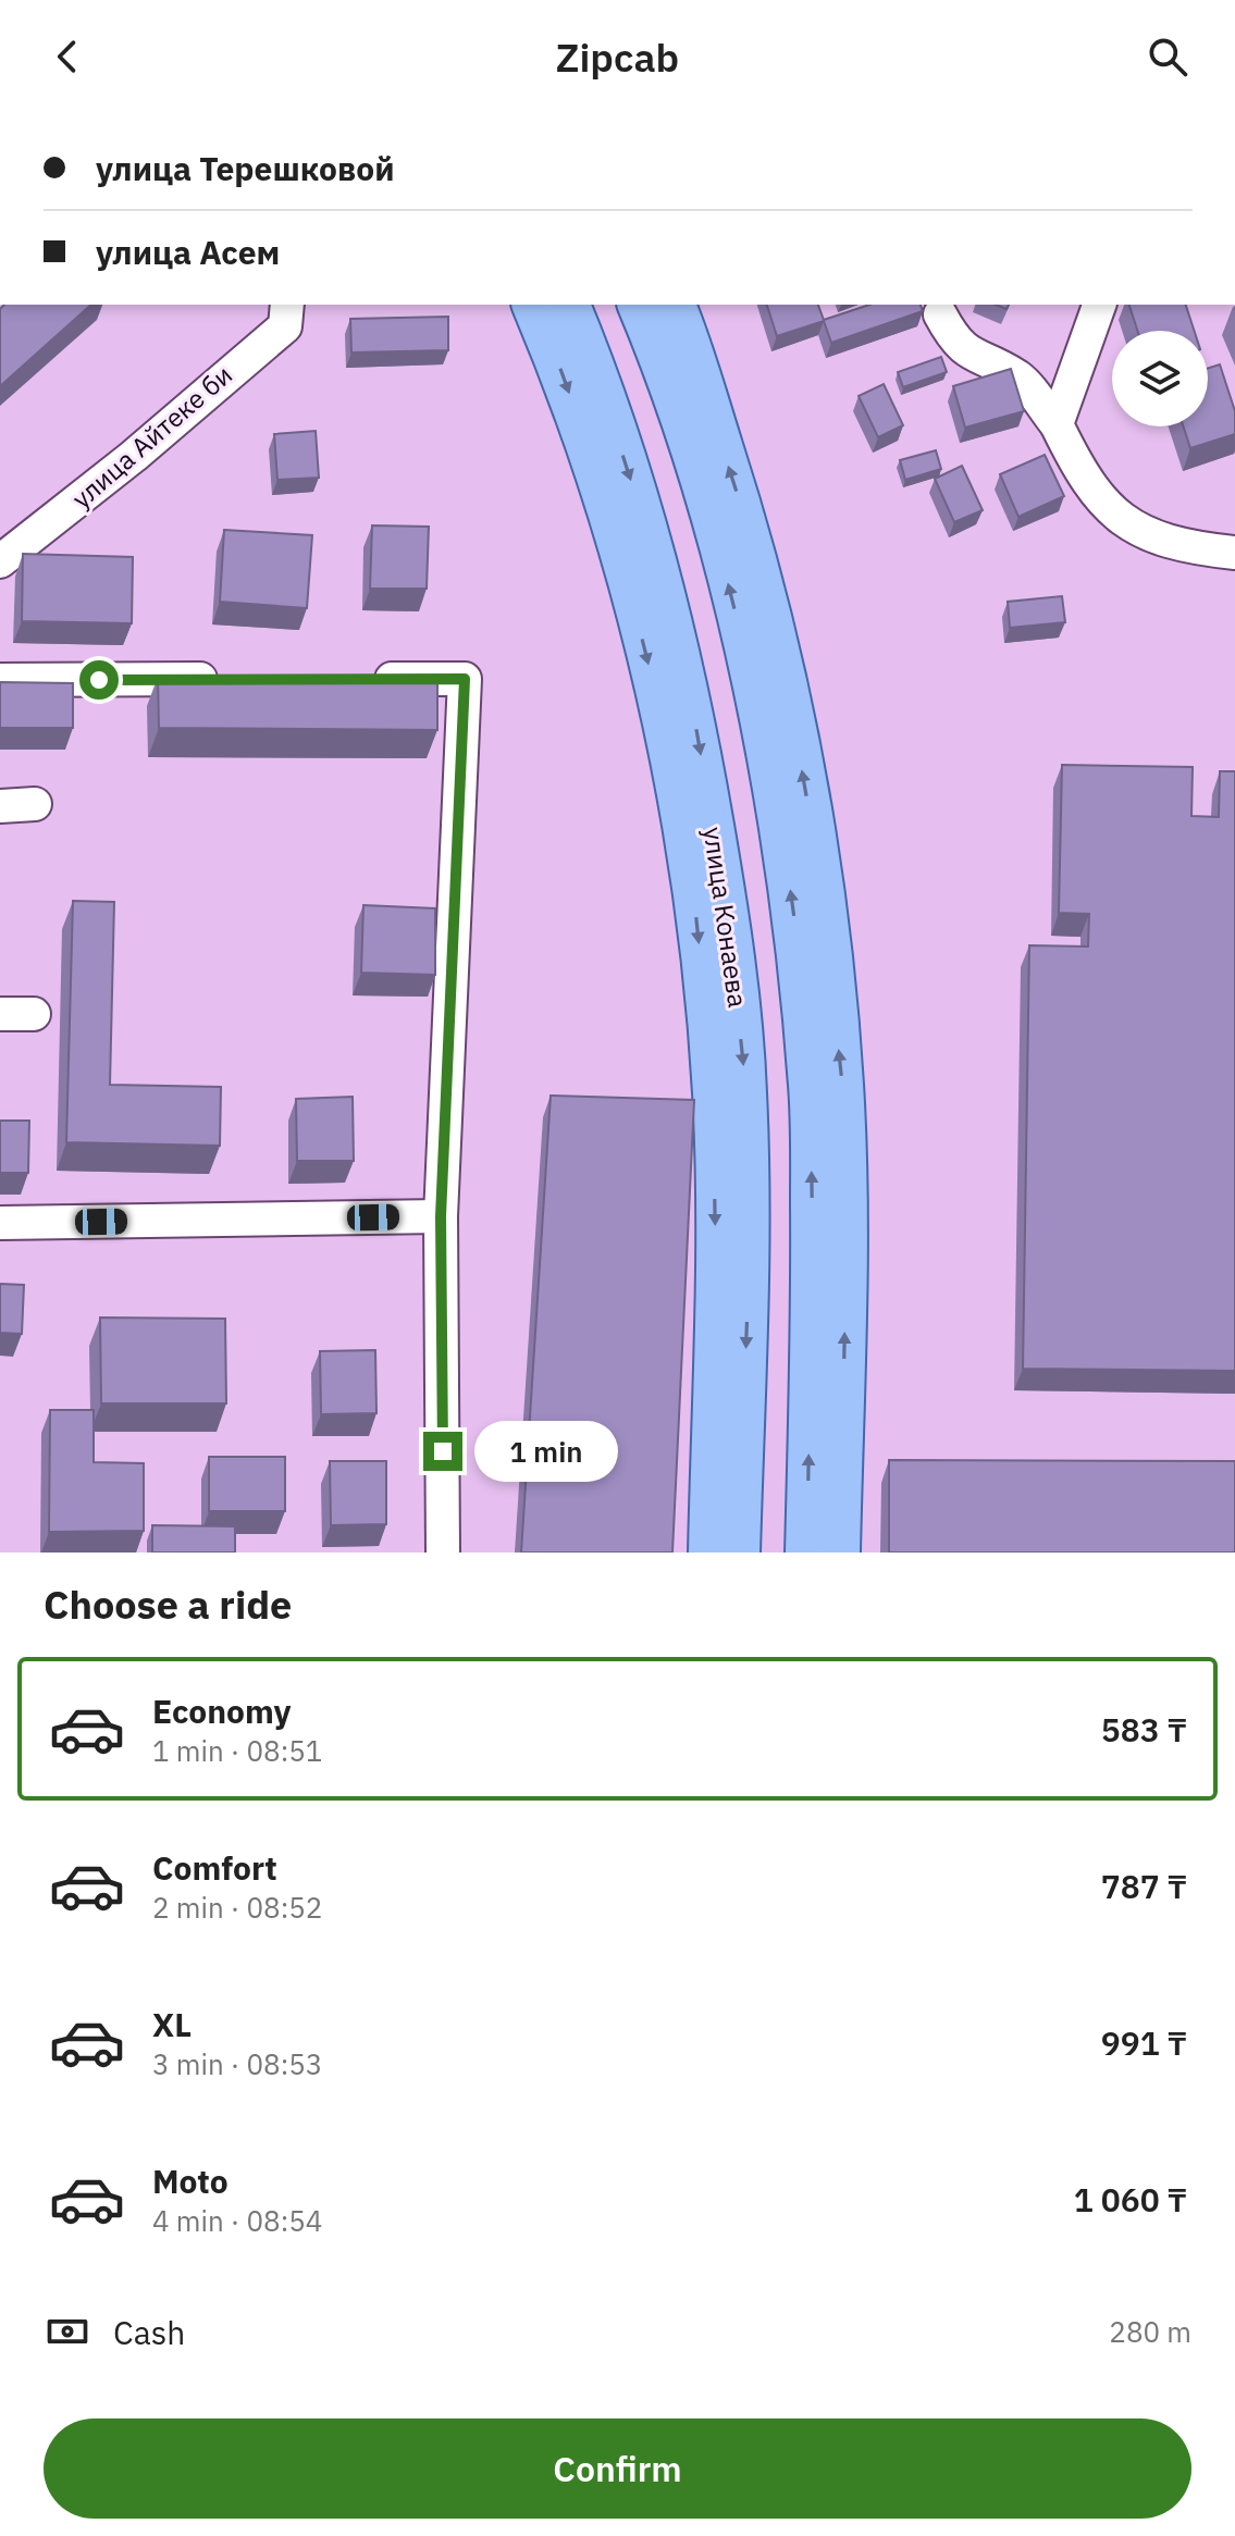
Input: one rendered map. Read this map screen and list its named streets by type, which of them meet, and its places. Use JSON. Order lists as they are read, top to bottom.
{
  "streets": {
    "main road": ["улица Конаева"],
    "street": ["улица Айтеке би"]
  },
  "page": {
    "header": "Zipcab",
    "banner": ["улица Терешковой", "улица Асем"],
    "bubble": "1 min",
    "heading": "Choose a ride",
    "list": [
      {
        "name": "Economy",
        "note": "1 min · 08:51",
        "value": "583 ₸"
      },
      {
        "name": "Comfort",
        "note": "2 min · 08:52",
        "value": "787 ₸"
      },
      {
        "name": "XL",
        "note": "3 min · 08:53",
        "value": "991 ₸"
      },
      {
        "name": "Moto",
        "note": "4 min · 08:54",
        "value": "1 060 ₸"
      }
    ],
    "pay": ["Cash", "280 m"],
    "buttons": "Confirm"
  }
}
